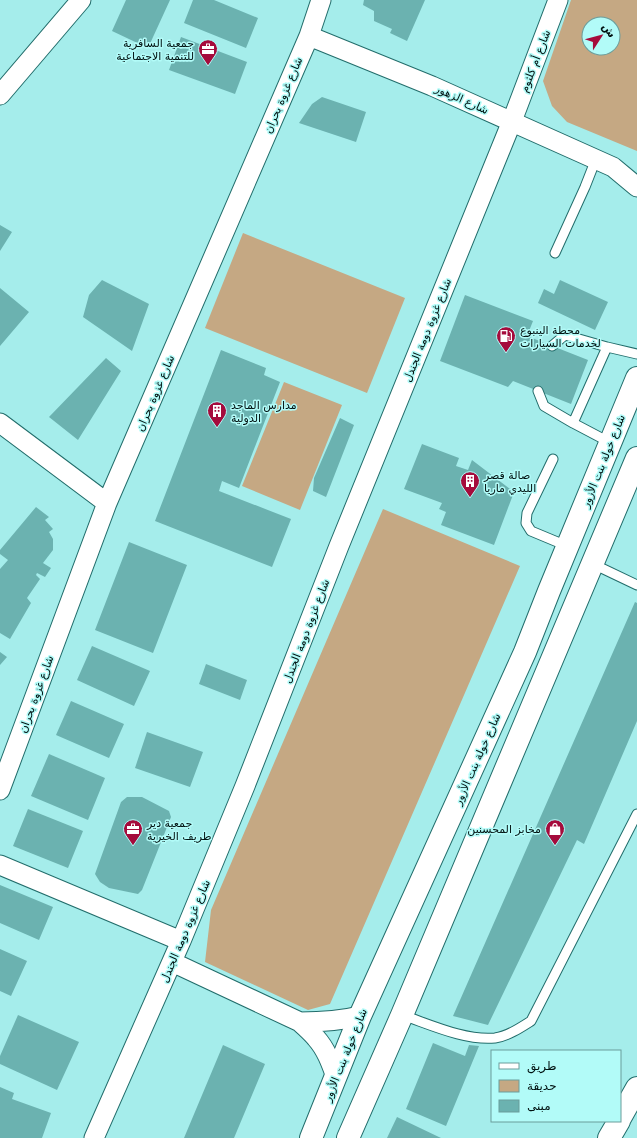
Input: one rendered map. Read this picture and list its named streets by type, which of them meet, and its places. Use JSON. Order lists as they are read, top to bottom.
{
  "streets": {
    "street": [
      "شارع أم كلثوم",
      "شارع غزوة بحران",
      "شارع الزهور",
      "شارع غزوة دومة الجندل",
      "شارع خولة بنت الأزور"
    ]
  },
  "crossings": [
    ["شارع أم كلثوم", "شارع الزهور"],
    ["شارع أم كلثوم", "شارع غزوة دومة الجندل"],
    ["شارع غزوة بحران", "شارع الزهور"],
    ["شارع الزهور", "شارع غزوة دومة الجندل"]
  ],
  "places": {
    "office": ["جمعية السافرية للتنمية الاجتماعية", "جمعية دير طريف الخيرية"],
    "fuel station": ["محطة الينبوع لخدمات السيارات"],
    "building": ["مدارس الماجد الدولية", "صالة قصر الليدي ماريا"],
    "shop": ["مخابز المحسنين"]
  },
  "legend": ["طريق", "حديقة", "مبنى"],
  "north": "top right"
}
